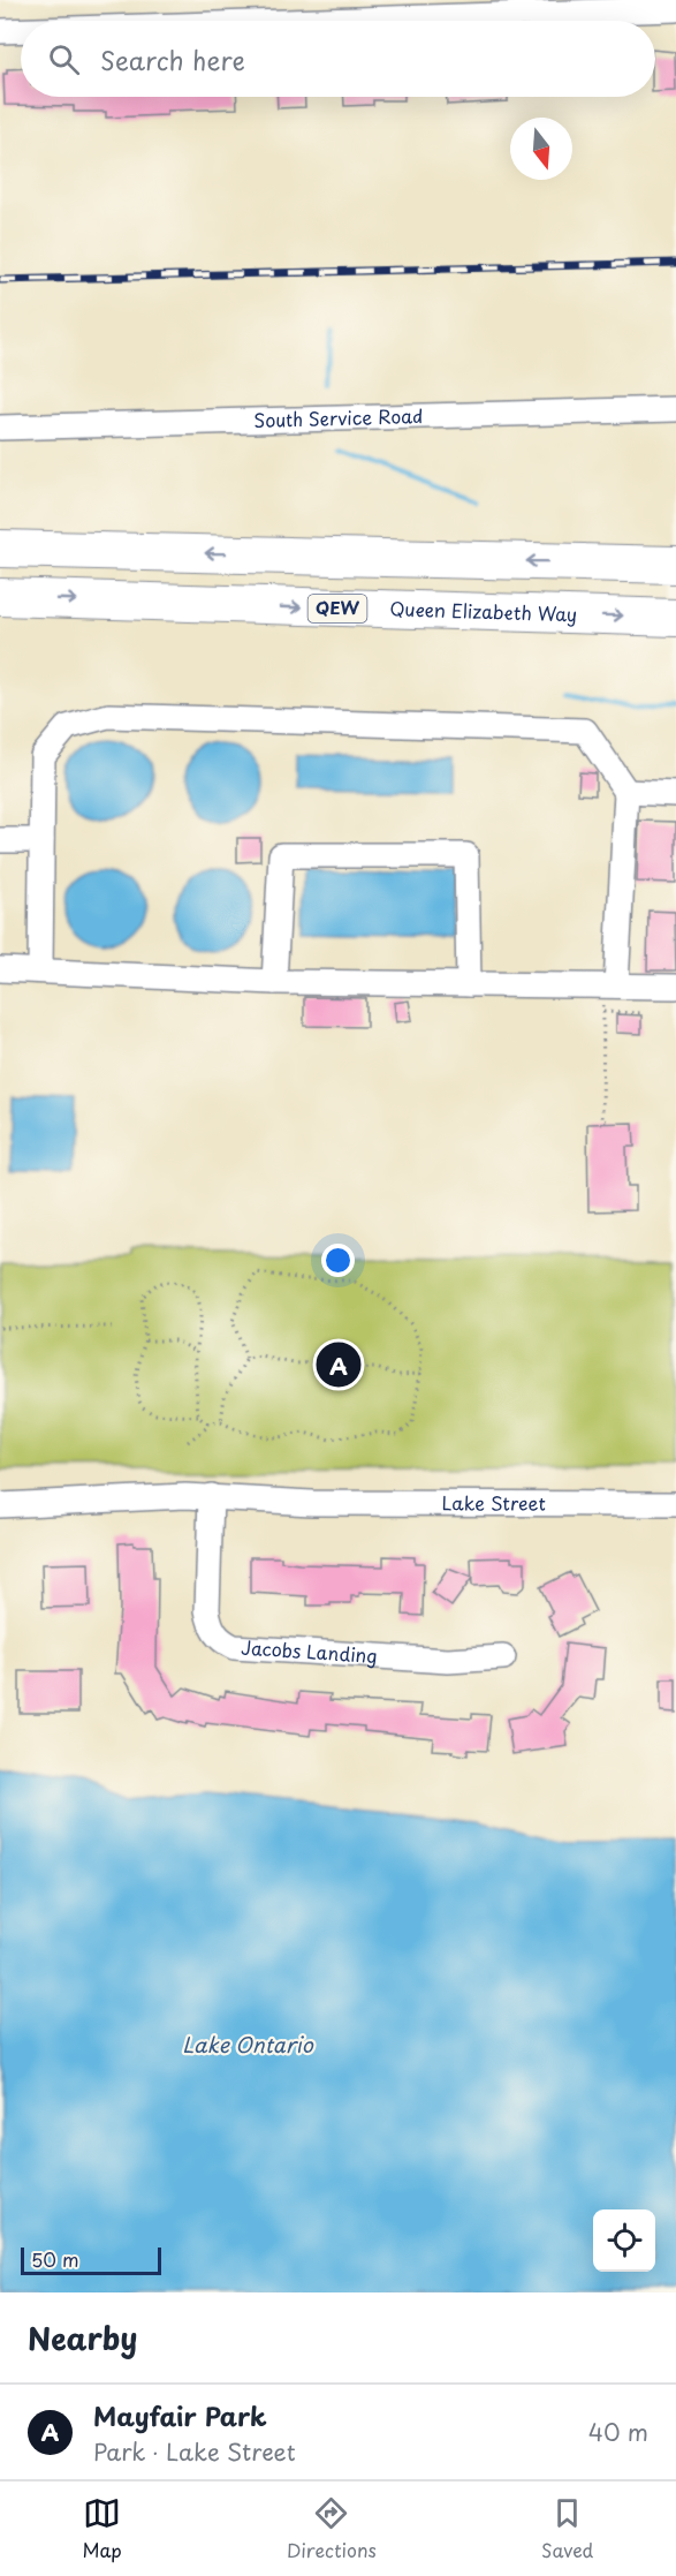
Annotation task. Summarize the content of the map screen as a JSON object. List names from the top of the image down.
{
  "streets": {
    "highway": ["QEW", "Queen Elizabeth Way"],
    "street": ["South Service Road", "Lake Street", "Jacobs Landing"]
  },
  "crossings": [
    ["Lake Street", "Jacobs Landing"]
  ],
  "water": ["Lake Ontario"],
  "scale_bar": "50 m",
  "north": "bottom",
  "page": {
    "search": "Search here",
    "pins": "A",
    "scale": "50 m",
    "heading": "Nearby",
    "list": [
      {
        "mark": "A",
        "name": "Mayfair Park",
        "note": "Park · Lake Street",
        "value": "40 m"
      }
    ],
    "nav": ["Map", "Directions", "Saved"]
  }
}
